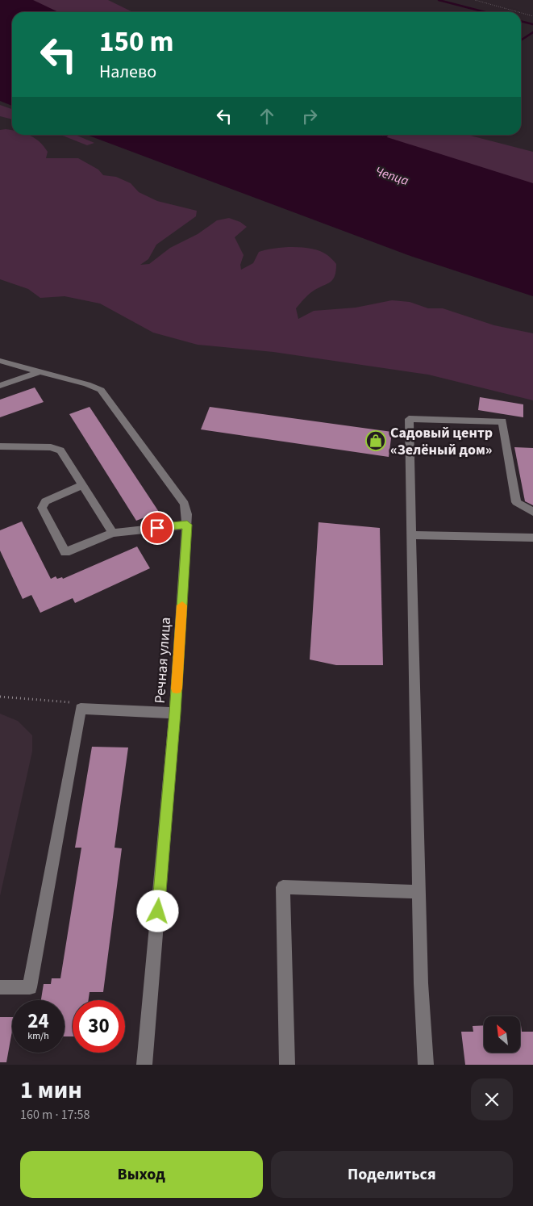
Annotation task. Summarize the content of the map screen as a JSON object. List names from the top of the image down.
{
  "streets": {
    "street": ["Речная улица"]
  },
  "water": ["Чепца"],
  "places": {
    "shop": ["Садовый центр «Зелёный дом»"]
  },
  "north": "top left",
  "page": {
    "turn": ["150 m", "Налево"],
    "speed": "24 km/h",
    "limit": "30",
    "heading": ["1 мин", "160 m · 17:58"],
    "buttons": ["Выход", "Поделиться"]
  }
}
